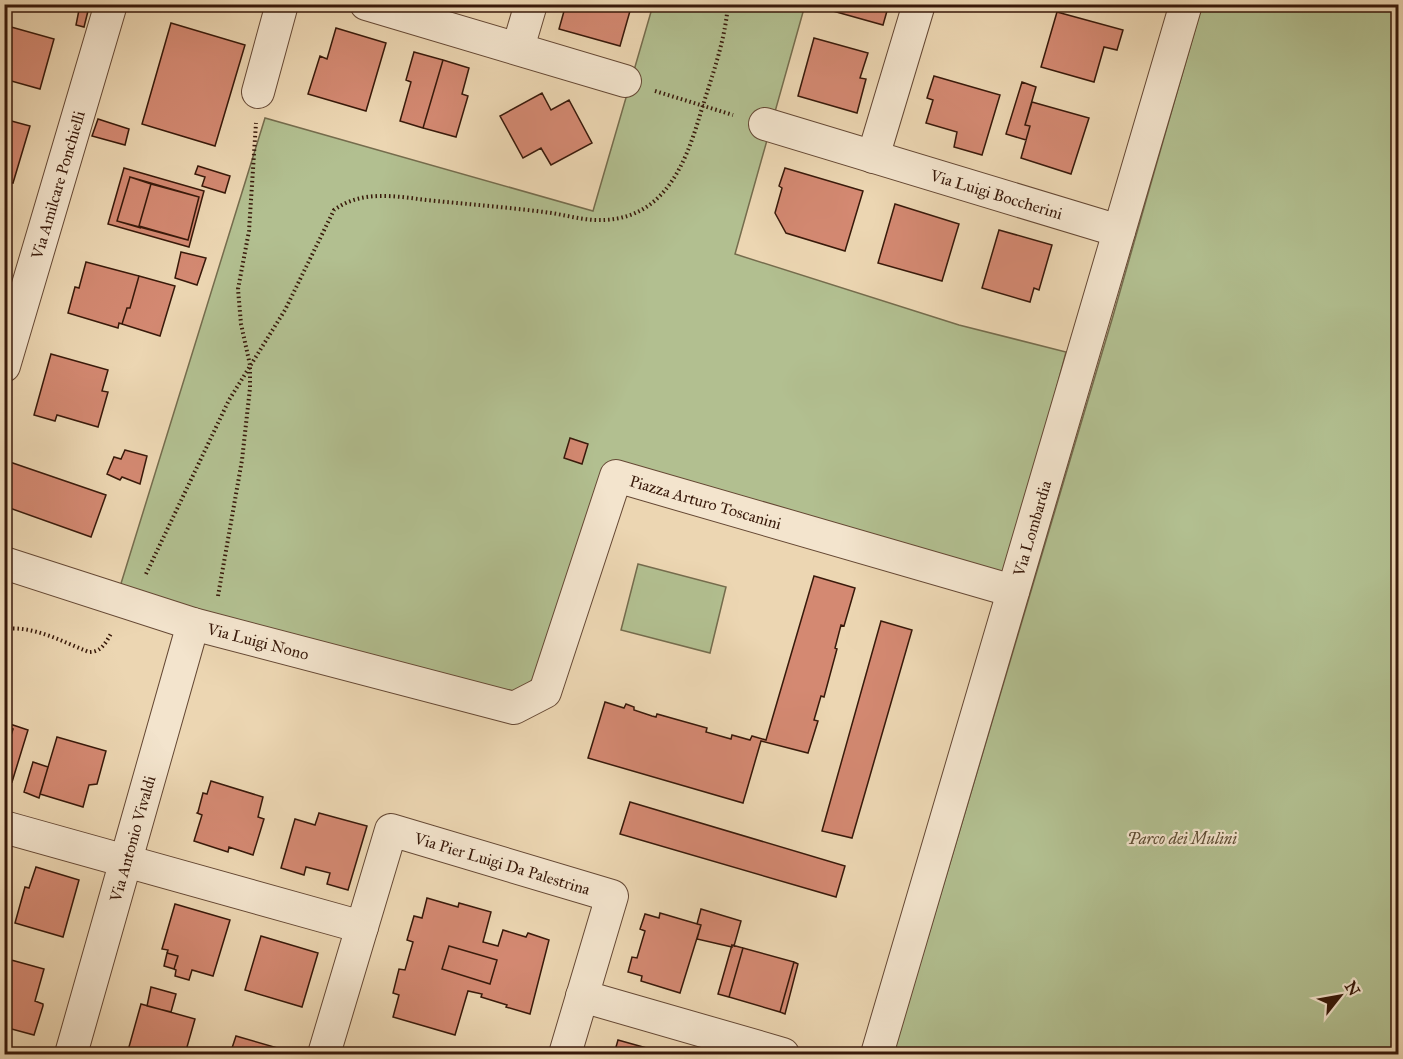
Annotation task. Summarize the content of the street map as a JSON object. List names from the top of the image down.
{
  "streets": {
    "street": [
      "Via Amilcare Ponchielli",
      "Via Luigi Boccherini",
      "Piazza Arturo Toscanini",
      "Via Lombardia",
      "Via Luigi Nono",
      "Via Antonio Vivaldi",
      "Via Pier Luigi Da Palestrina"
    ]
  },
  "crossings": [
    ["Via Luigi Boccherini", "Via Lombardia"],
    ["Piazza Arturo Toscanini", "Via Lombardia"],
    ["Piazza Arturo Toscanini", "Via Luigi Nono"],
    ["Via Luigi Nono", "Via Antonio Vivaldi"]
  ],
  "parks": ["Parco dei Mulini"],
  "north": "top right"
}
